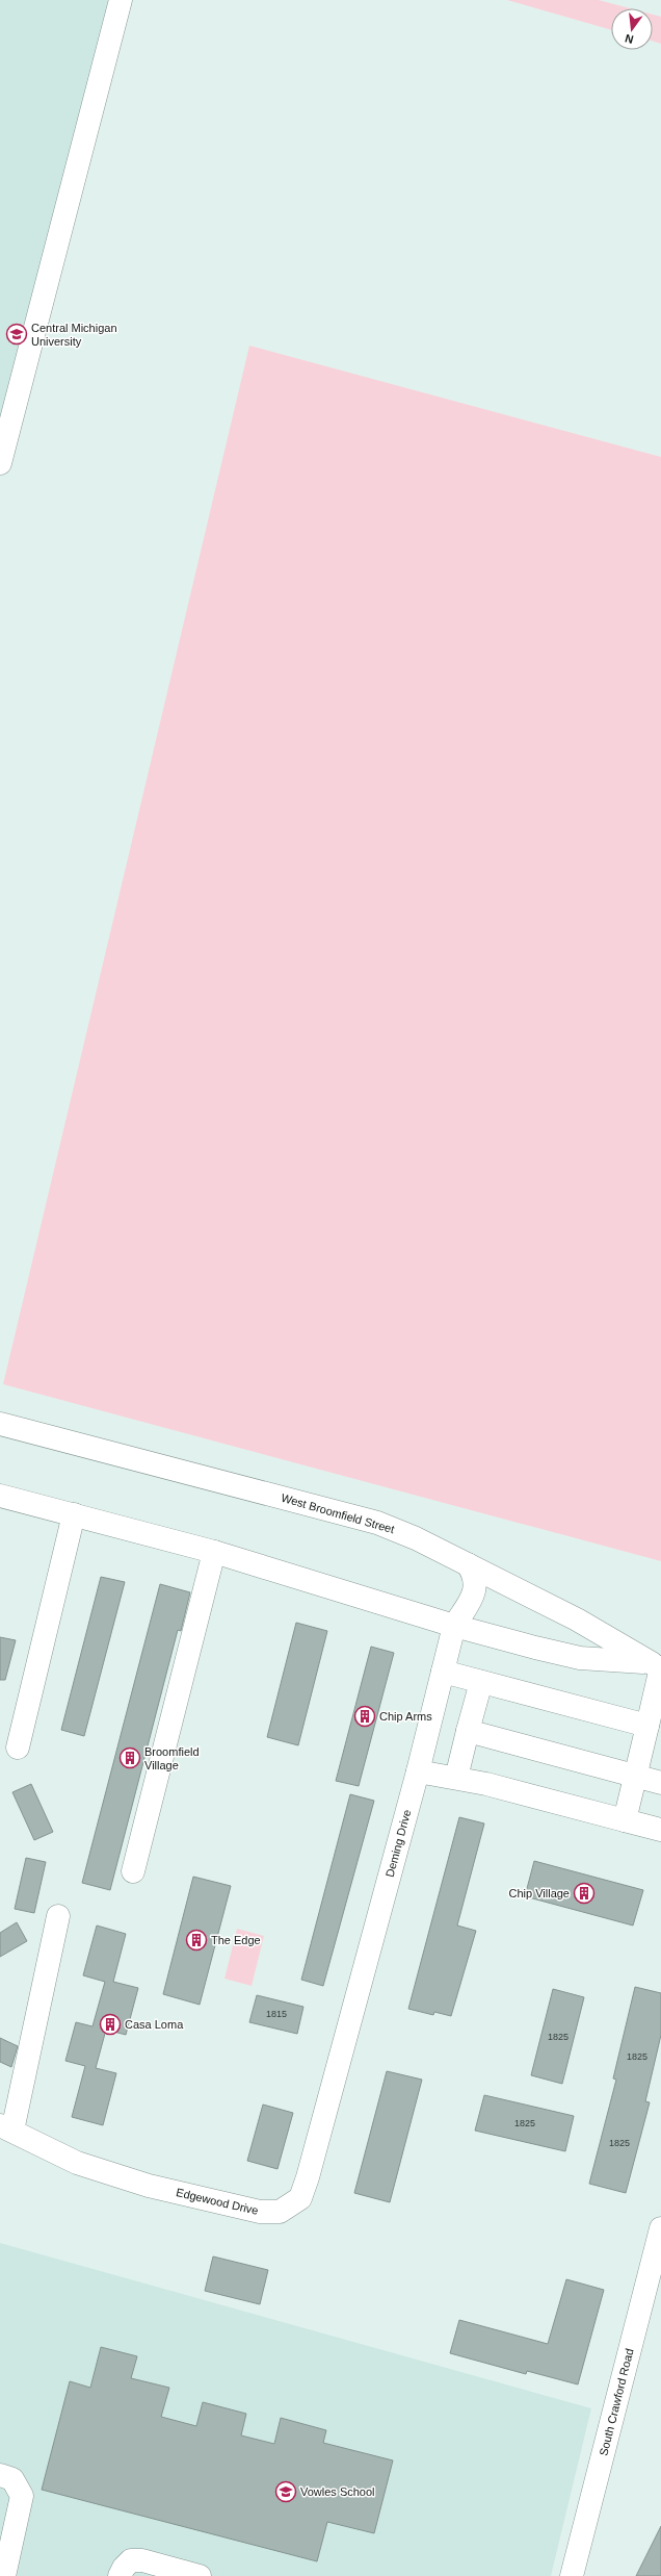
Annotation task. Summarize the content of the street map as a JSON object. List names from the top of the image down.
{
  "streets": {
    "street": [
      "West Broomfield Street",
      "Deming Drive",
      "Edgewood Drive",
      "South Crawford Road"
    ]
  },
  "crossings": [
    ["West Broomfield Street", "Deming Drive"],
    ["Deming Drive", "Edgewood Drive"]
  ],
  "places": {
    "school or university": ["Central Michigan University", "Vowles School"],
    "building": [
      "Chip Arms",
      "Broomfield Village",
      "Chip Village",
      "The Edge",
      "Casa Loma"
    ]
  },
  "house_numbers": [
    "1815",
    "1825",
    "1825",
    "1825",
    "1825"
  ],
  "north": "bottom"
}
